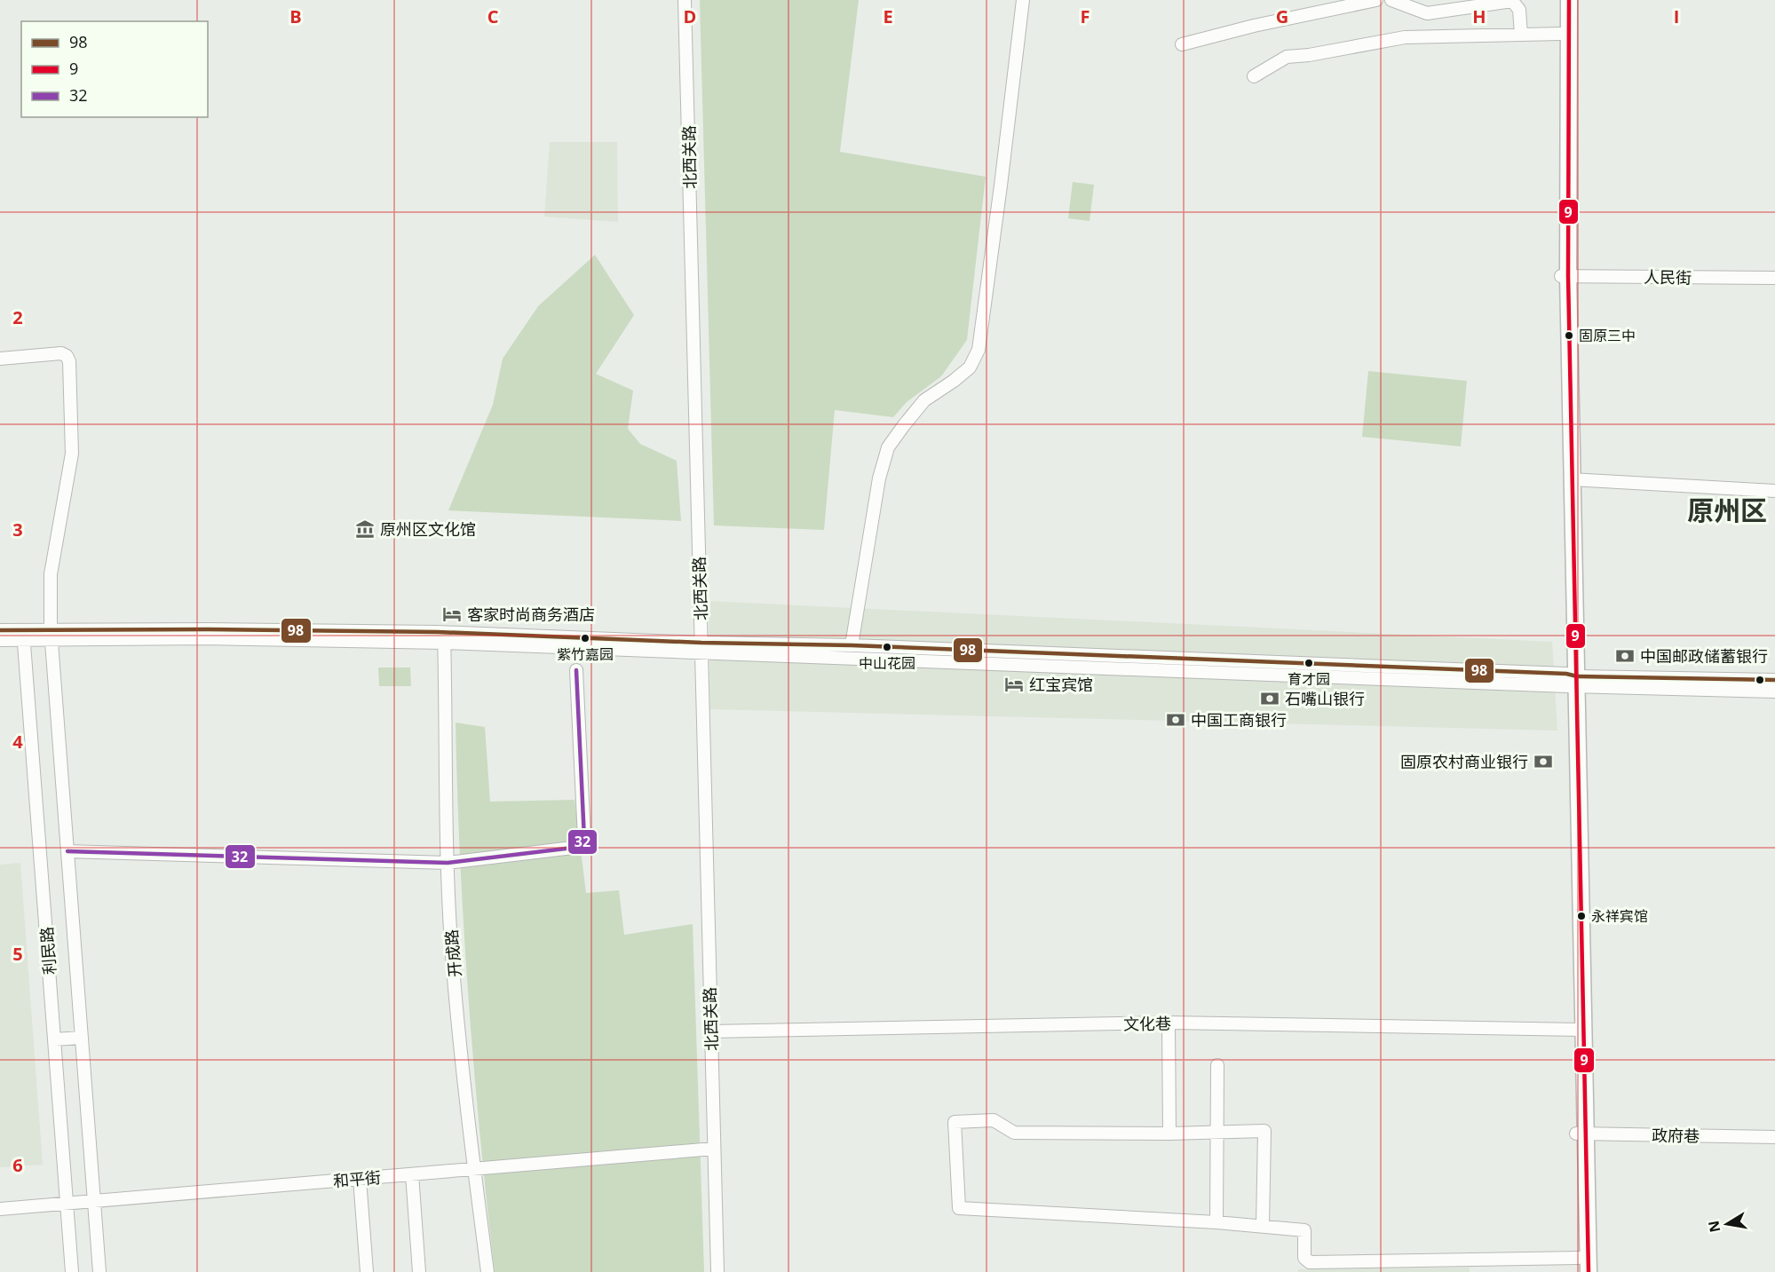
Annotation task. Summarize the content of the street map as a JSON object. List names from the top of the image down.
{
  "streets": {
    "street": [
      "北西关路",
      "人民街",
      "利民路",
      "开成路",
      "文化巷",
      "政府巷",
      "和平街"
    ]
  },
  "crossings": [
    ["北西关路", "文化巷"],
    ["北西关路", "和平街"],
    ["利民路", "和平街"],
    ["开成路", "和平街"]
  ],
  "districts": ["原州区"],
  "places": {
    "other": [
      "固原三中",
      "紫竹嘉园",
      "中山花园",
      "育才园",
      "永祥宾馆"
    ],
    "museum": ["原州区文化馆"],
    "hotel": ["客家时尚商务酒店", "红宝宾馆"],
    "bank": [
      "中国邮政储蓄银行",
      "石嘴山银行",
      "中国工商银行",
      "固原农村商业银行"
    ]
  },
  "lines": ["transit line 9", "transit line 98", "transit line 32"],
  "legend": ["98", "9", "32"],
  "north": "left",
  "grid": {
    "columns": [
      "B",
      "C",
      "D",
      "E",
      "F",
      "G",
      "H",
      "I"
    ],
    "rows": [
      "2",
      "3",
      "4",
      "5",
      "6"
    ]
  }
}
